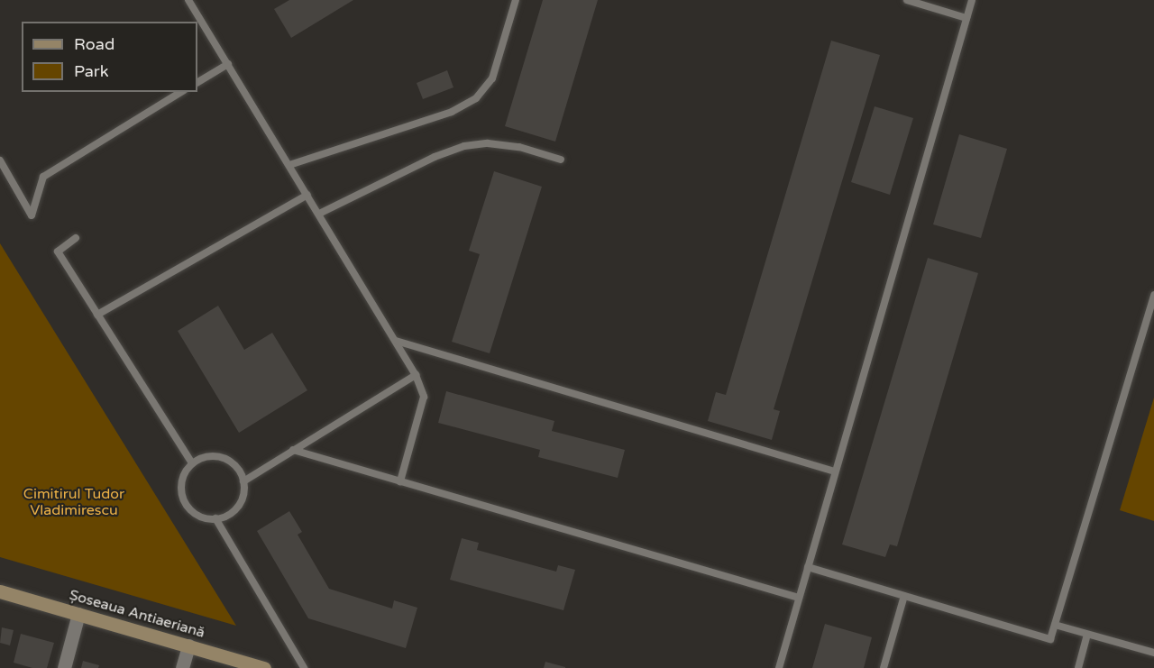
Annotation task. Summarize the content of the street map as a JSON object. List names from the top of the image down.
{
  "streets": {
    "main road": ["Șoseaua Antiaeriană"]
  },
  "parks": ["Cimitirul Tudor Vladimirescu"],
  "legend": ["Road", "Park"]
}
